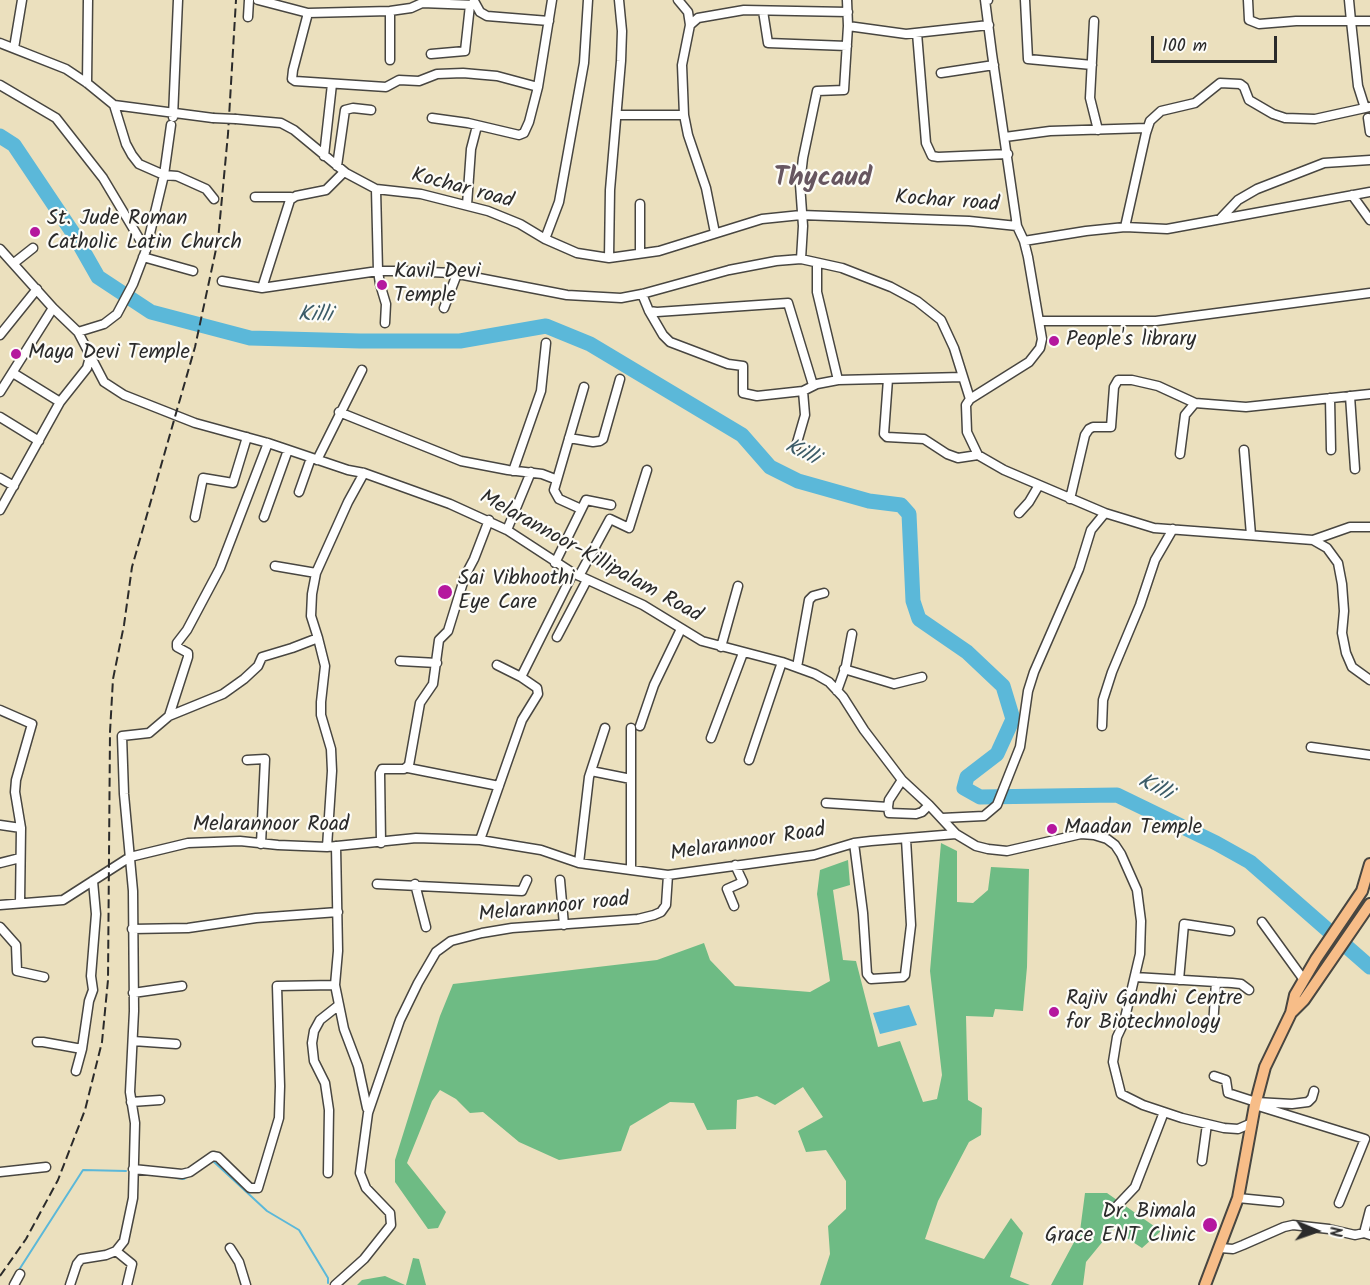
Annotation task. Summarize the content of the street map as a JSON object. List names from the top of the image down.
{
  "streets": {
    "street": [
      "Kochar road",
      "Melarannoor-Killipalam Road",
      "Melarannoor Road",
      "Melarannoor road"
    ]
  },
  "crossings": [
    ["Melarannoor-Killipalam Road", "Melarannoor Road"],
    ["Melarannoor Road", "Melarannoor road"]
  ],
  "districts": ["Thycaud"],
  "water": ["Killi"],
  "places": [
    "St. Jude Roman Catholic Latin Church",
    "Kavil Devi Temple",
    "People's library",
    "Maya Devi Temple",
    "Sai Vibhoothi Eye Care",
    "Maadan Temple",
    "Rajiv Gandhi Centre for Biotechnology",
    "Dr. Bimala Grace ENT Clinic"
  ],
  "scale_bar": "100 m",
  "north": "right"
}
